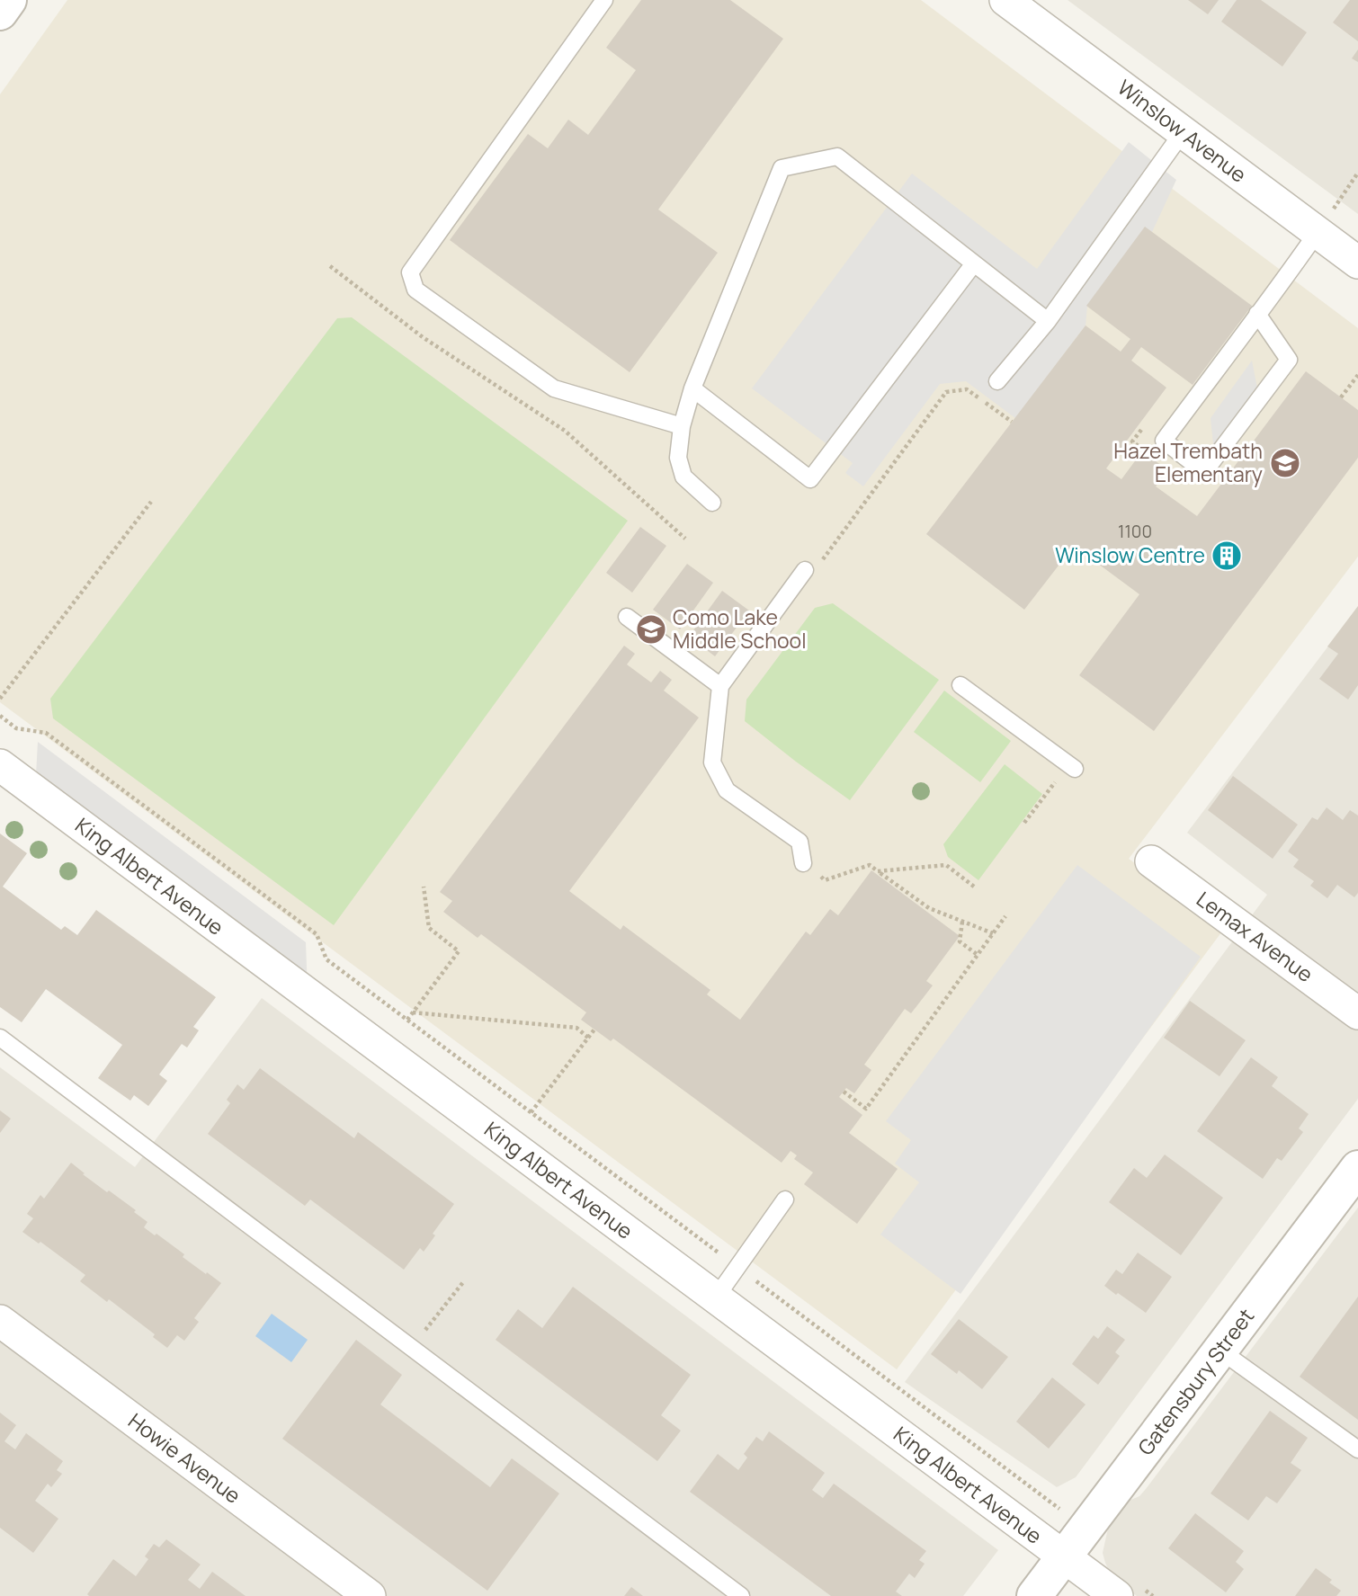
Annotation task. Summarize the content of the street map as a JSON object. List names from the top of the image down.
{
  "streets": {
    "street": [
      "Winslow Avenue",
      "King Albert Avenue",
      "Lemax Avenue",
      "Gatensbury Street",
      "Howie Avenue"
    ]
  },
  "crossings": [
    ["King Albert Avenue", "Gatensbury Street"]
  ],
  "places": {
    "school or university": ["Hazel Trembath Elementary", "Como Lake Middle School"],
    "building": ["Winslow Centre"]
  },
  "house_numbers": ["1100"]
}
